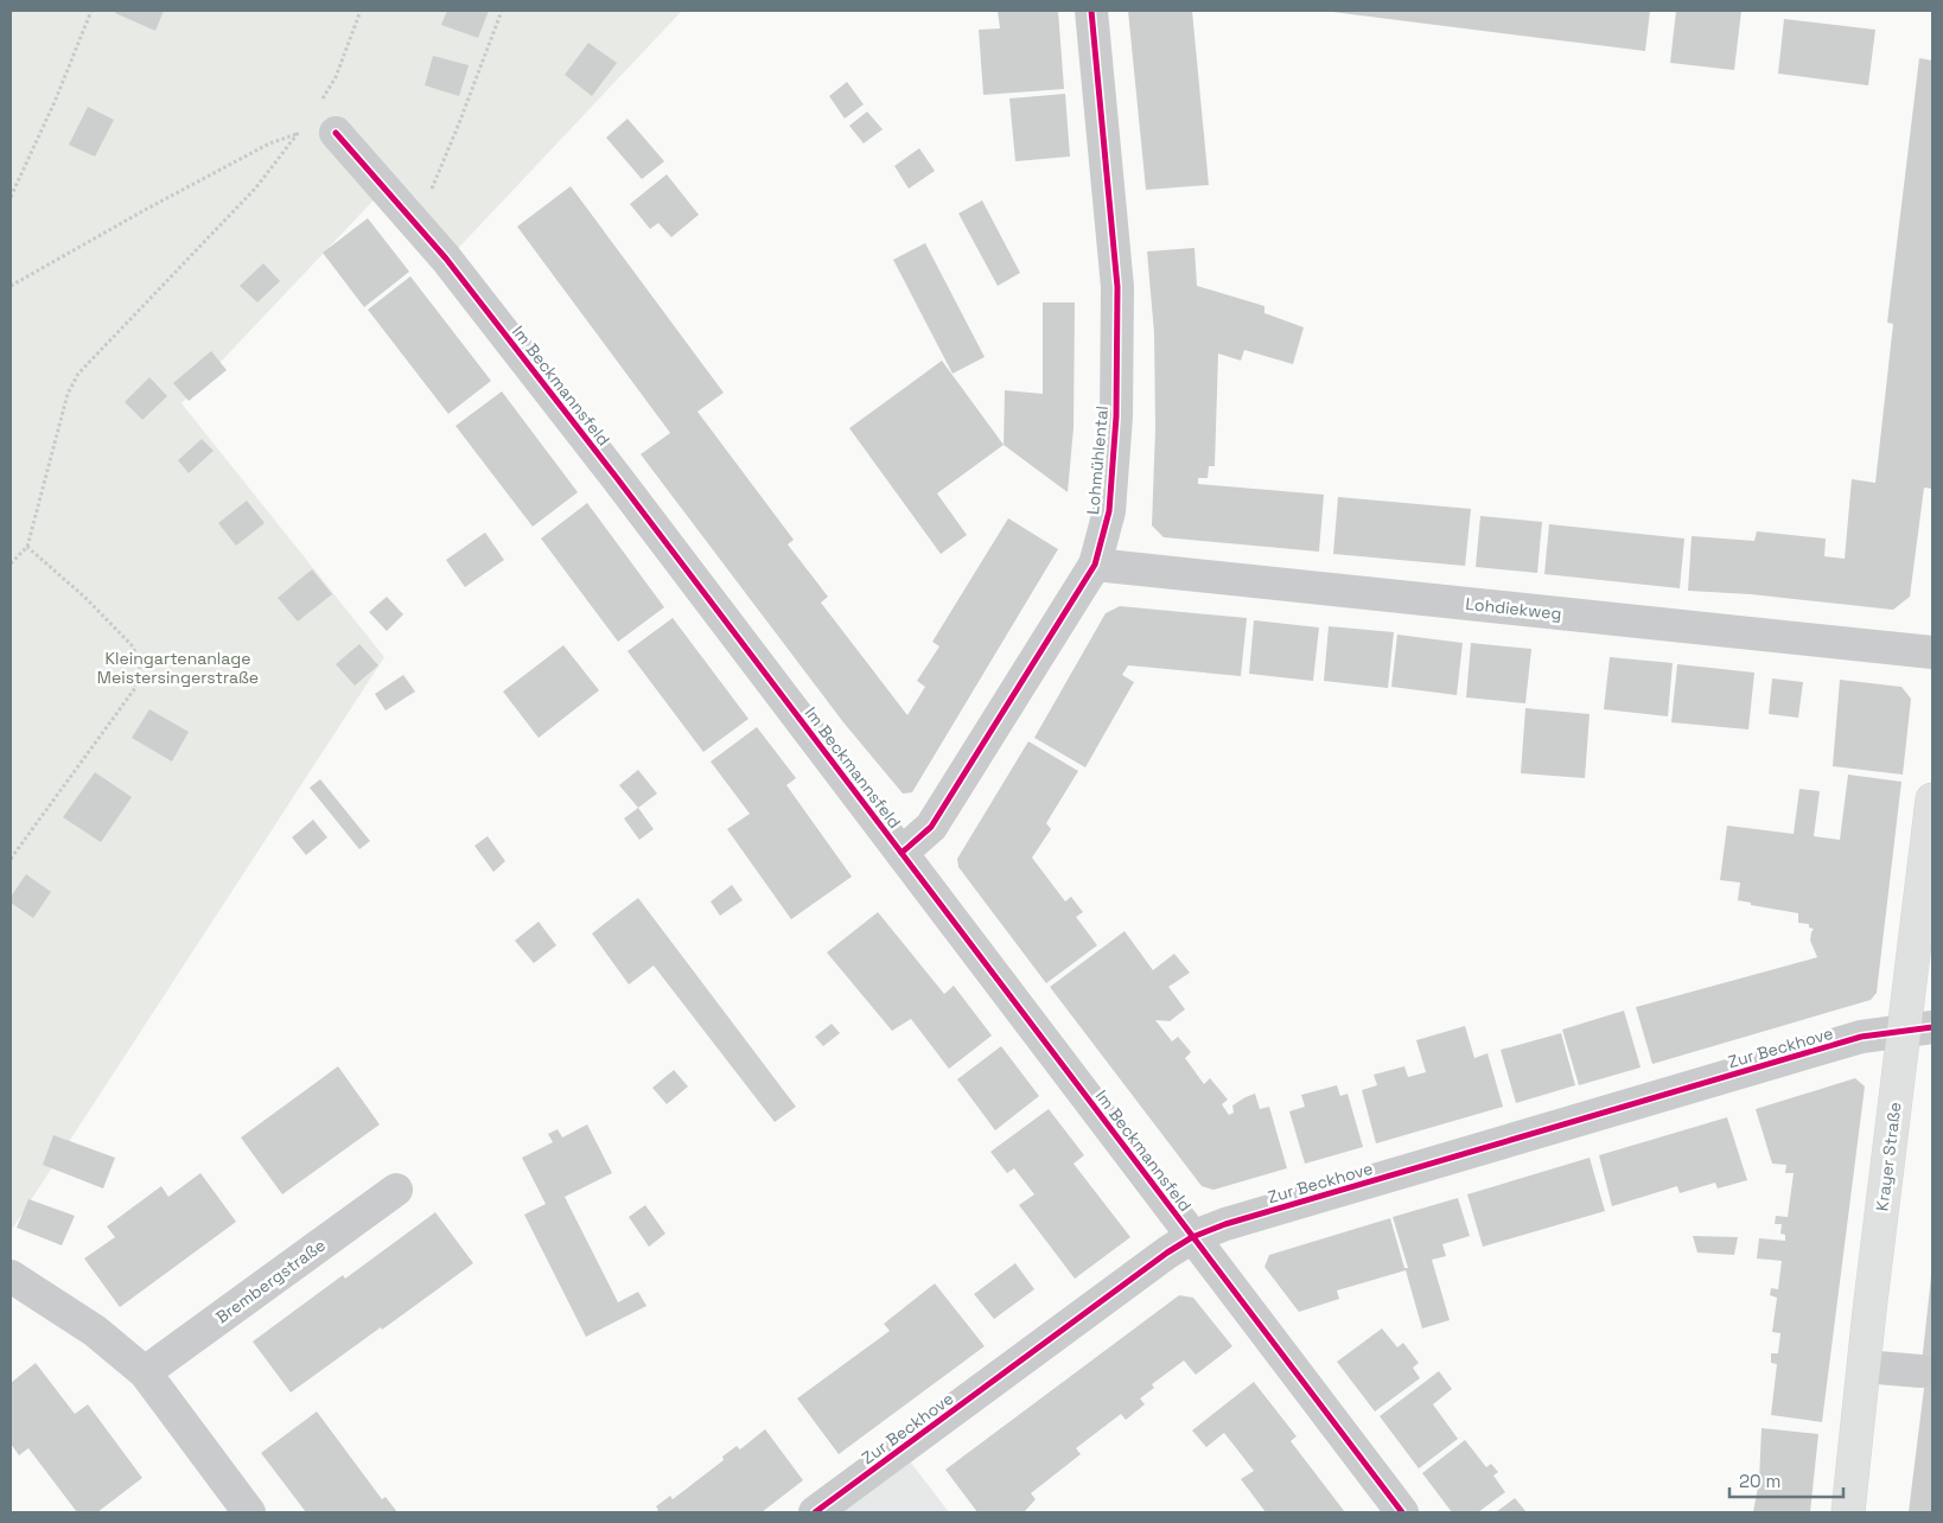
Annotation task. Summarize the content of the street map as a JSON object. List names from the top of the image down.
{
  "streets": {
    "main road": ["Krayer Straße"],
    "street": [
      "Im Beckmannsfeld",
      "Lohmühlental",
      "Lohdiekweg",
      "Zur Beckhove",
      "Brembergstraße"
    ]
  },
  "crossings": [
    ["Im Beckmannsfeld", "Lohmühlental"],
    ["Im Beckmannsfeld", "Zur Beckhove"],
    ["Lohmühlental", "Lohdiekweg"],
    ["Zur Beckhove", "Krayer Straße"]
  ],
  "parks": ["Kleingartenanlage Meistersingerstraße"],
  "scale_bar": "20 m"
}
